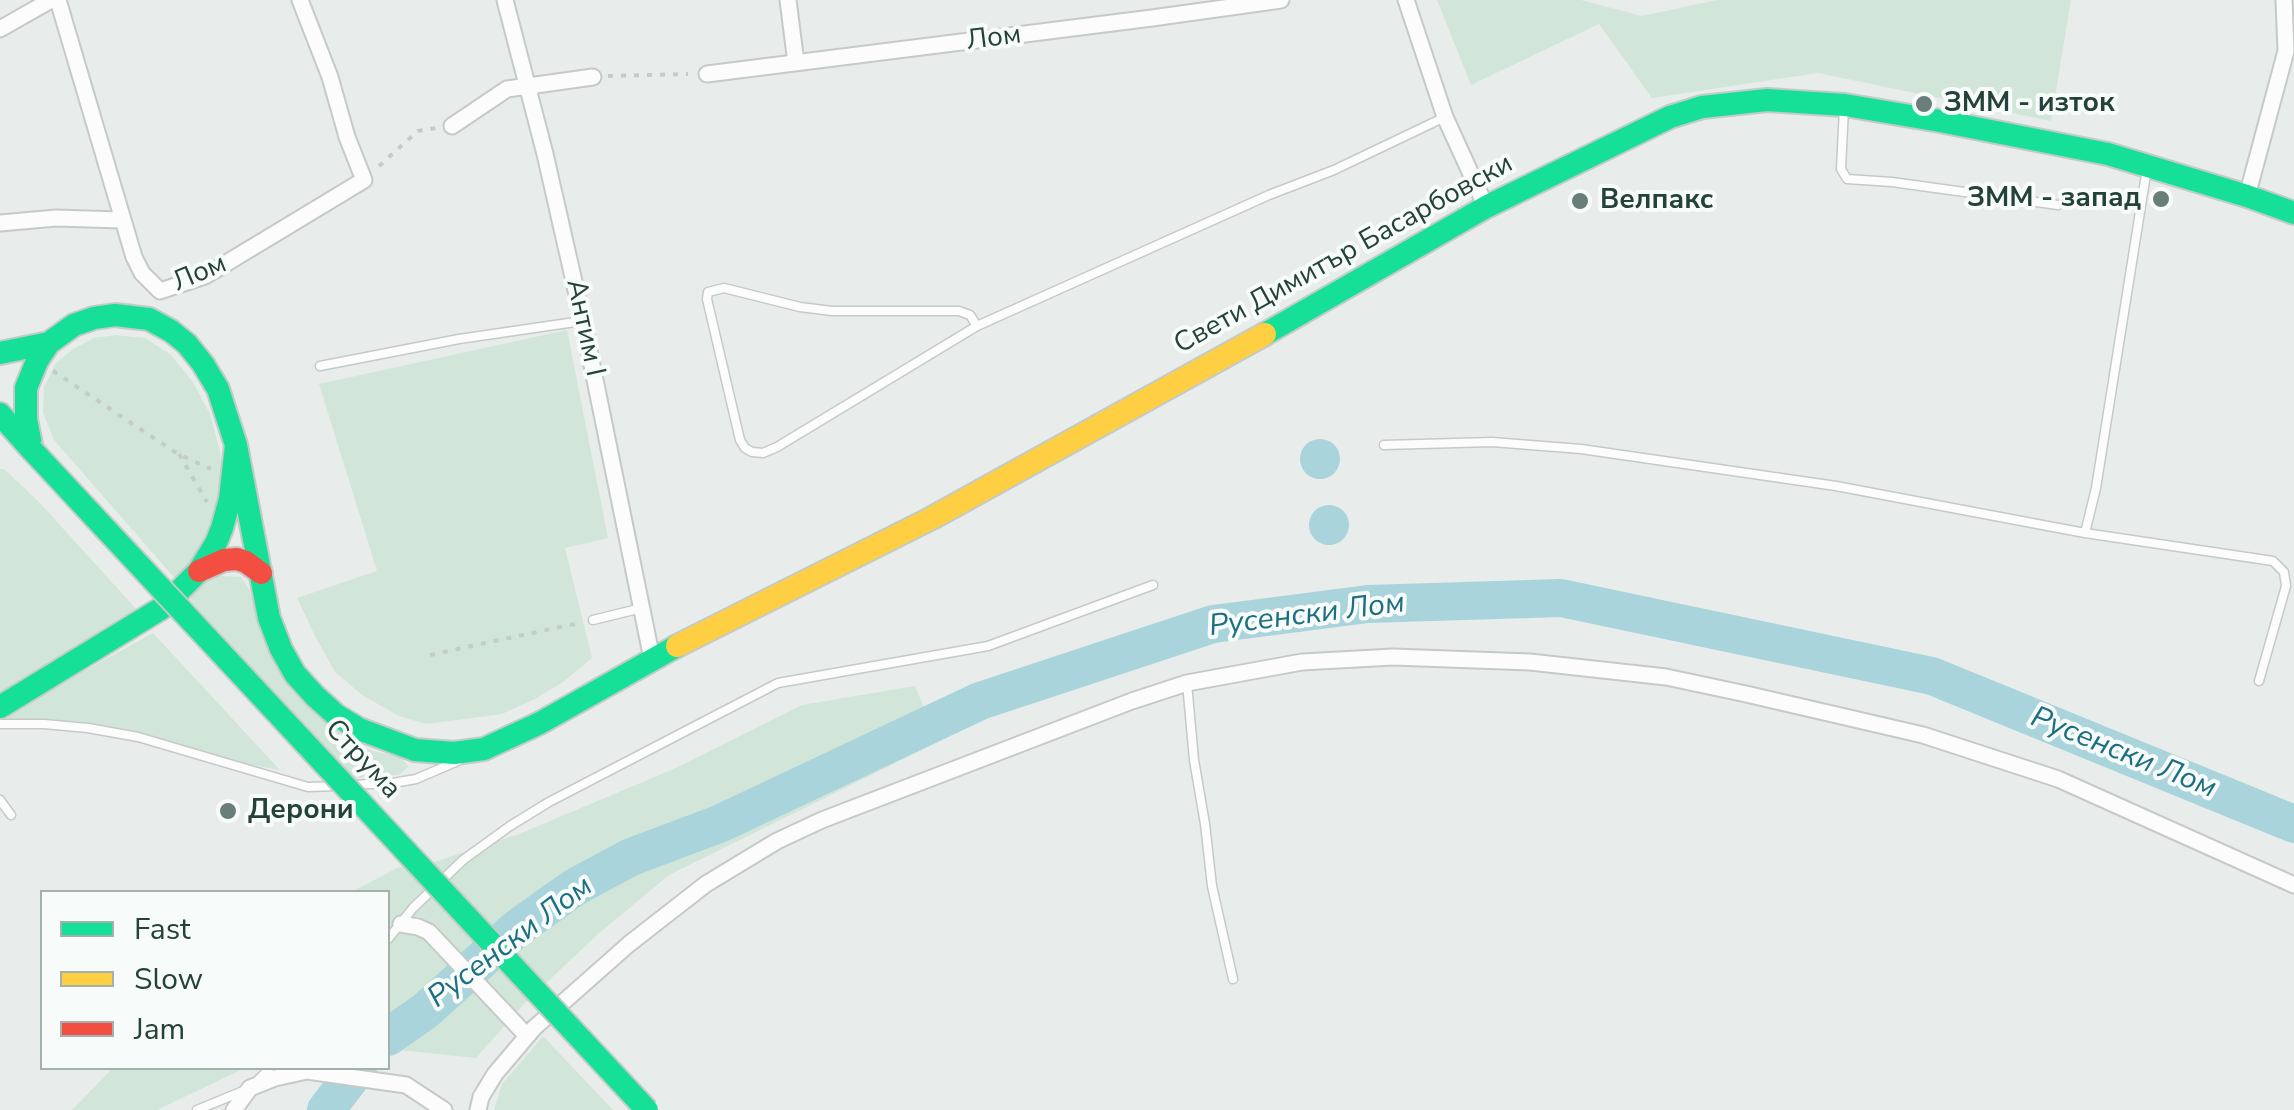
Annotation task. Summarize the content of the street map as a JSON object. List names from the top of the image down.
{
  "streets": {
    "street": [
      "Лом",
      "Свети Димитър Басарбовски",
      "Антим I",
      "Струма"
    ]
  },
  "crossings": [
    ["Свети Димитър Басарбовски", "Антим I"]
  ],
  "water": ["Русенски Лом"],
  "places": [
    "ЗММ - изток",
    "ЗММ - запад",
    "Велпакс",
    "Дерони"
  ],
  "legend": ["Fast", "Slow", "Jam"]
}
